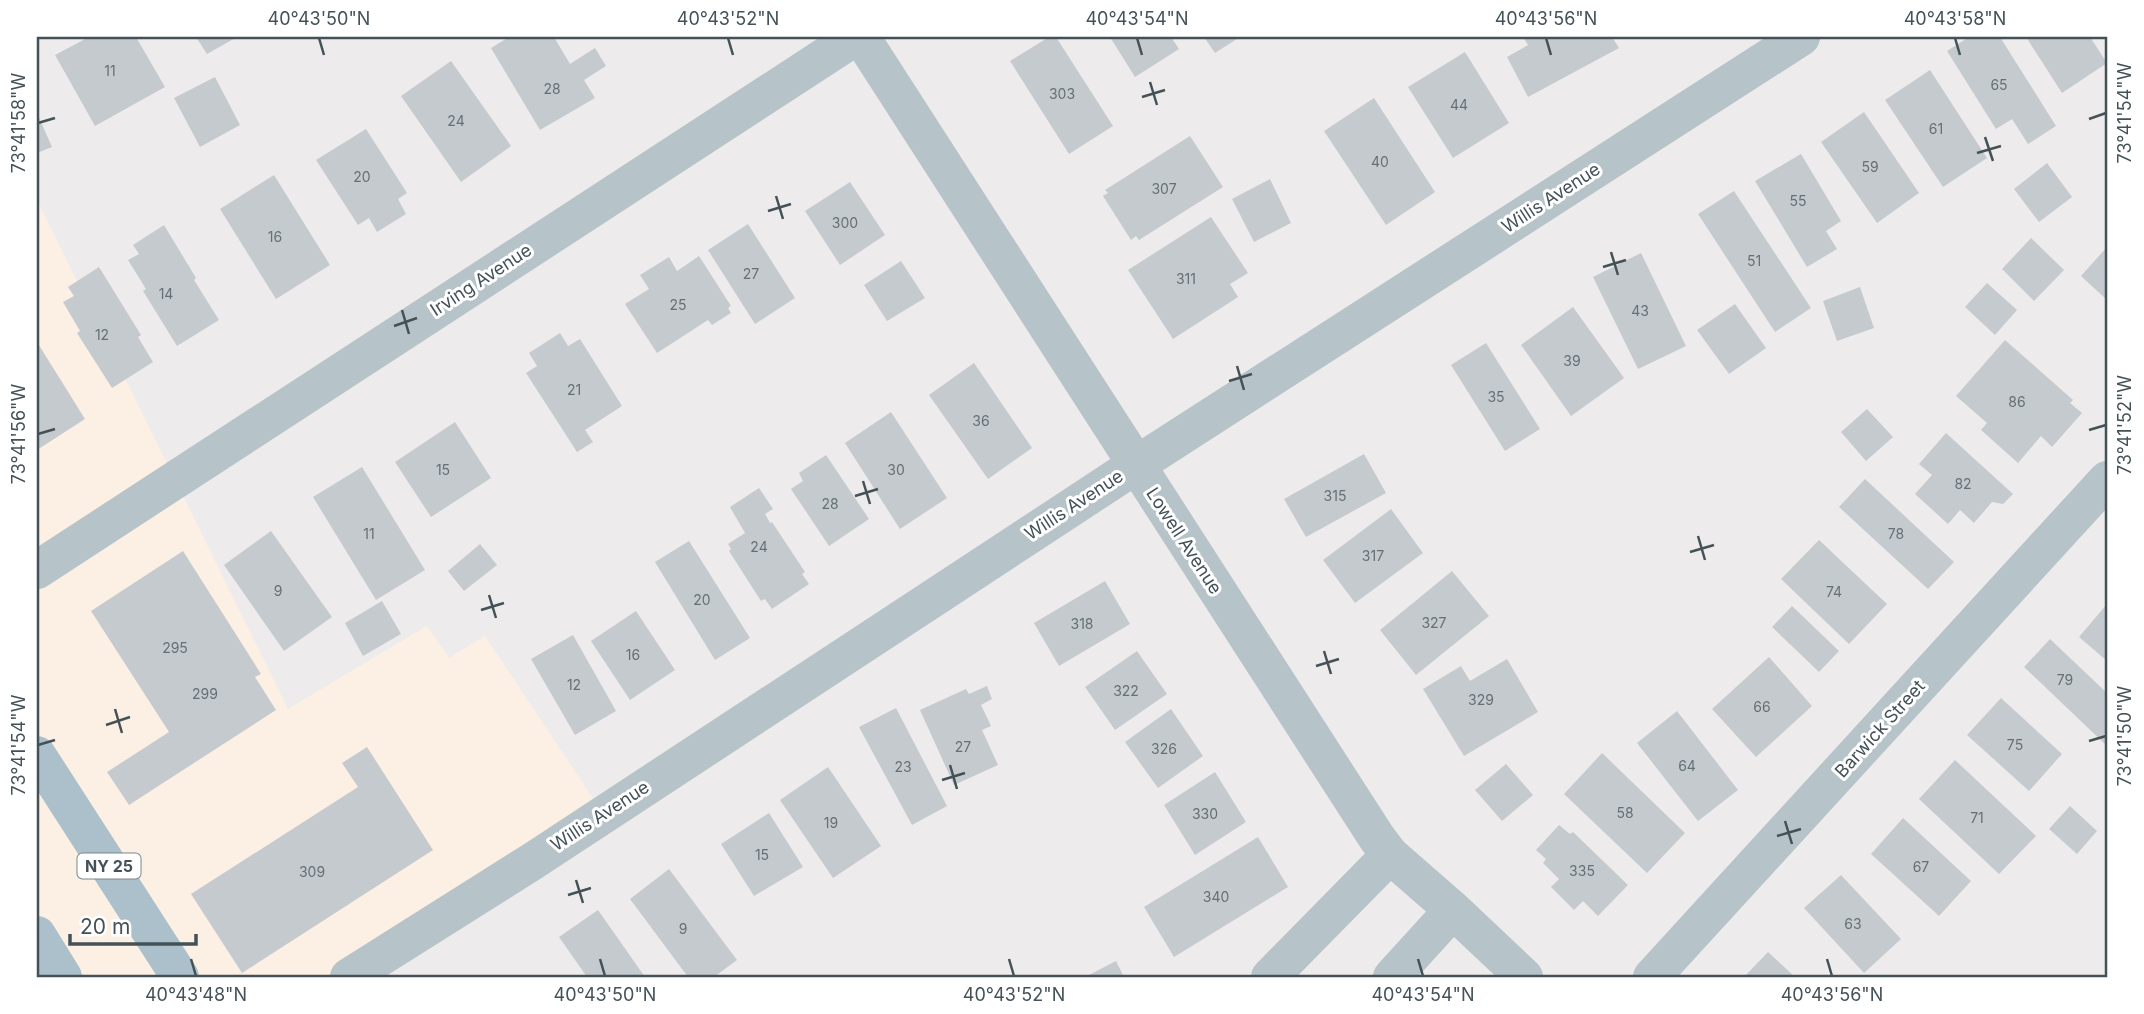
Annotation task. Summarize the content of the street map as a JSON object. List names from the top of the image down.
{
  "streets": {
    "main road": ["NY 25"],
    "street": [
      "Willis Avenue",
      "Irving Avenue",
      "Lowell Avenue",
      "Barwick Street"
    ]
  },
  "crossings": [
    ["Willis Avenue", "Lowell Avenue"]
  ],
  "house_numbers": [
    "11",
    "65",
    "28",
    "303",
    "44",
    "24",
    "61",
    "40",
    "59",
    "20",
    "307",
    "55",
    "300",
    "16",
    "51",
    "27",
    "311",
    "14",
    "25",
    "43",
    "12",
    "39",
    "21",
    "35",
    "86",
    "36",
    "15",
    "30",
    "82",
    "315",
    "28",
    "11",
    "78",
    "24",
    "317",
    "9",
    "74",
    "20",
    "327",
    "318",
    "295",
    "16",
    "79",
    "12",
    "322",
    "299",
    "329",
    "66",
    "75",
    "27",
    "326",
    "64",
    "23",
    "58",
    "330",
    "71",
    "19",
    "15",
    "67",
    "335",
    "309",
    "340",
    "63",
    "9"
  ],
  "scale_bar": "20 m",
  "coordinates": [
    "40°43'50\"N",
    "40°43'52\"N",
    "40°43'54\"N",
    "40°43'56\"N",
    "40°43'58\"N",
    "73°41'54\"W",
    "73°41'58\"W",
    "73°41'52\"W",
    "73°41'56\"W",
    "73°41'50\"W",
    "40°43'48\"N"
  ]
}
